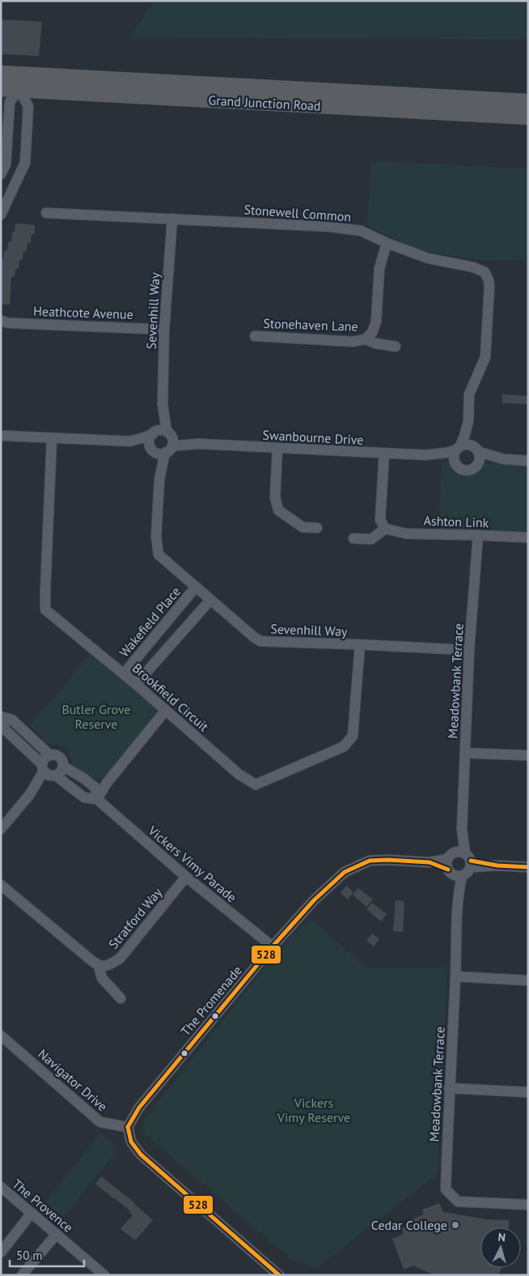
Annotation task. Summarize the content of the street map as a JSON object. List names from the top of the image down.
{
  "streets": {
    "highway": ["Grand Junction Road"],
    "street": [
      "Stonewell Common",
      "Sevenhill Way",
      "Heathcote Avenue",
      "Stonehaven Lane",
      "Swanbourne Drive",
      "Ashton Link",
      "Wakefield Place",
      "Meadowbank Terrace",
      "Brookfield Circuit",
      "Vickers Vimy Parade",
      "Stratford Way",
      "The Promenade",
      "Navigator Drive",
      "The Provence"
    ]
  },
  "crossings": [
    ["Stonewell Common", "Sevenhill Way"],
    ["Stonewell Common", "Stonehaven Lane"],
    ["Stonewell Common", "Swanbourne Drive"],
    ["Sevenhill Way", "Heathcote Avenue"],
    ["Sevenhill Way", "Swanbourne Drive"],
    ["Sevenhill Way", "Wakefield Place"],
    ["Sevenhill Way", "Meadowbank Terrace"],
    ["Sevenhill Way", "Brookfield Circuit"],
    ["Swanbourne Drive", "Brookfield Circuit"],
    ["Ashton Link", "Meadowbank Terrace"],
    ["Wakefield Place", "Brookfield Circuit"],
    ["Meadowbank Terrace", "The Promenade"],
    ["Vickers Vimy Parade", "Stratford Way"],
    ["Vickers Vimy Parade", "The Promenade"],
    ["The Promenade", "Navigator Drive"]
  ],
  "parks": ["Butler Grove Reserve", "Vickers Vimy Reserve"],
  "places": ["Cedar College"],
  "lines": ["transit line 528"],
  "scale_bar": "50 m",
  "north": "top"
}
